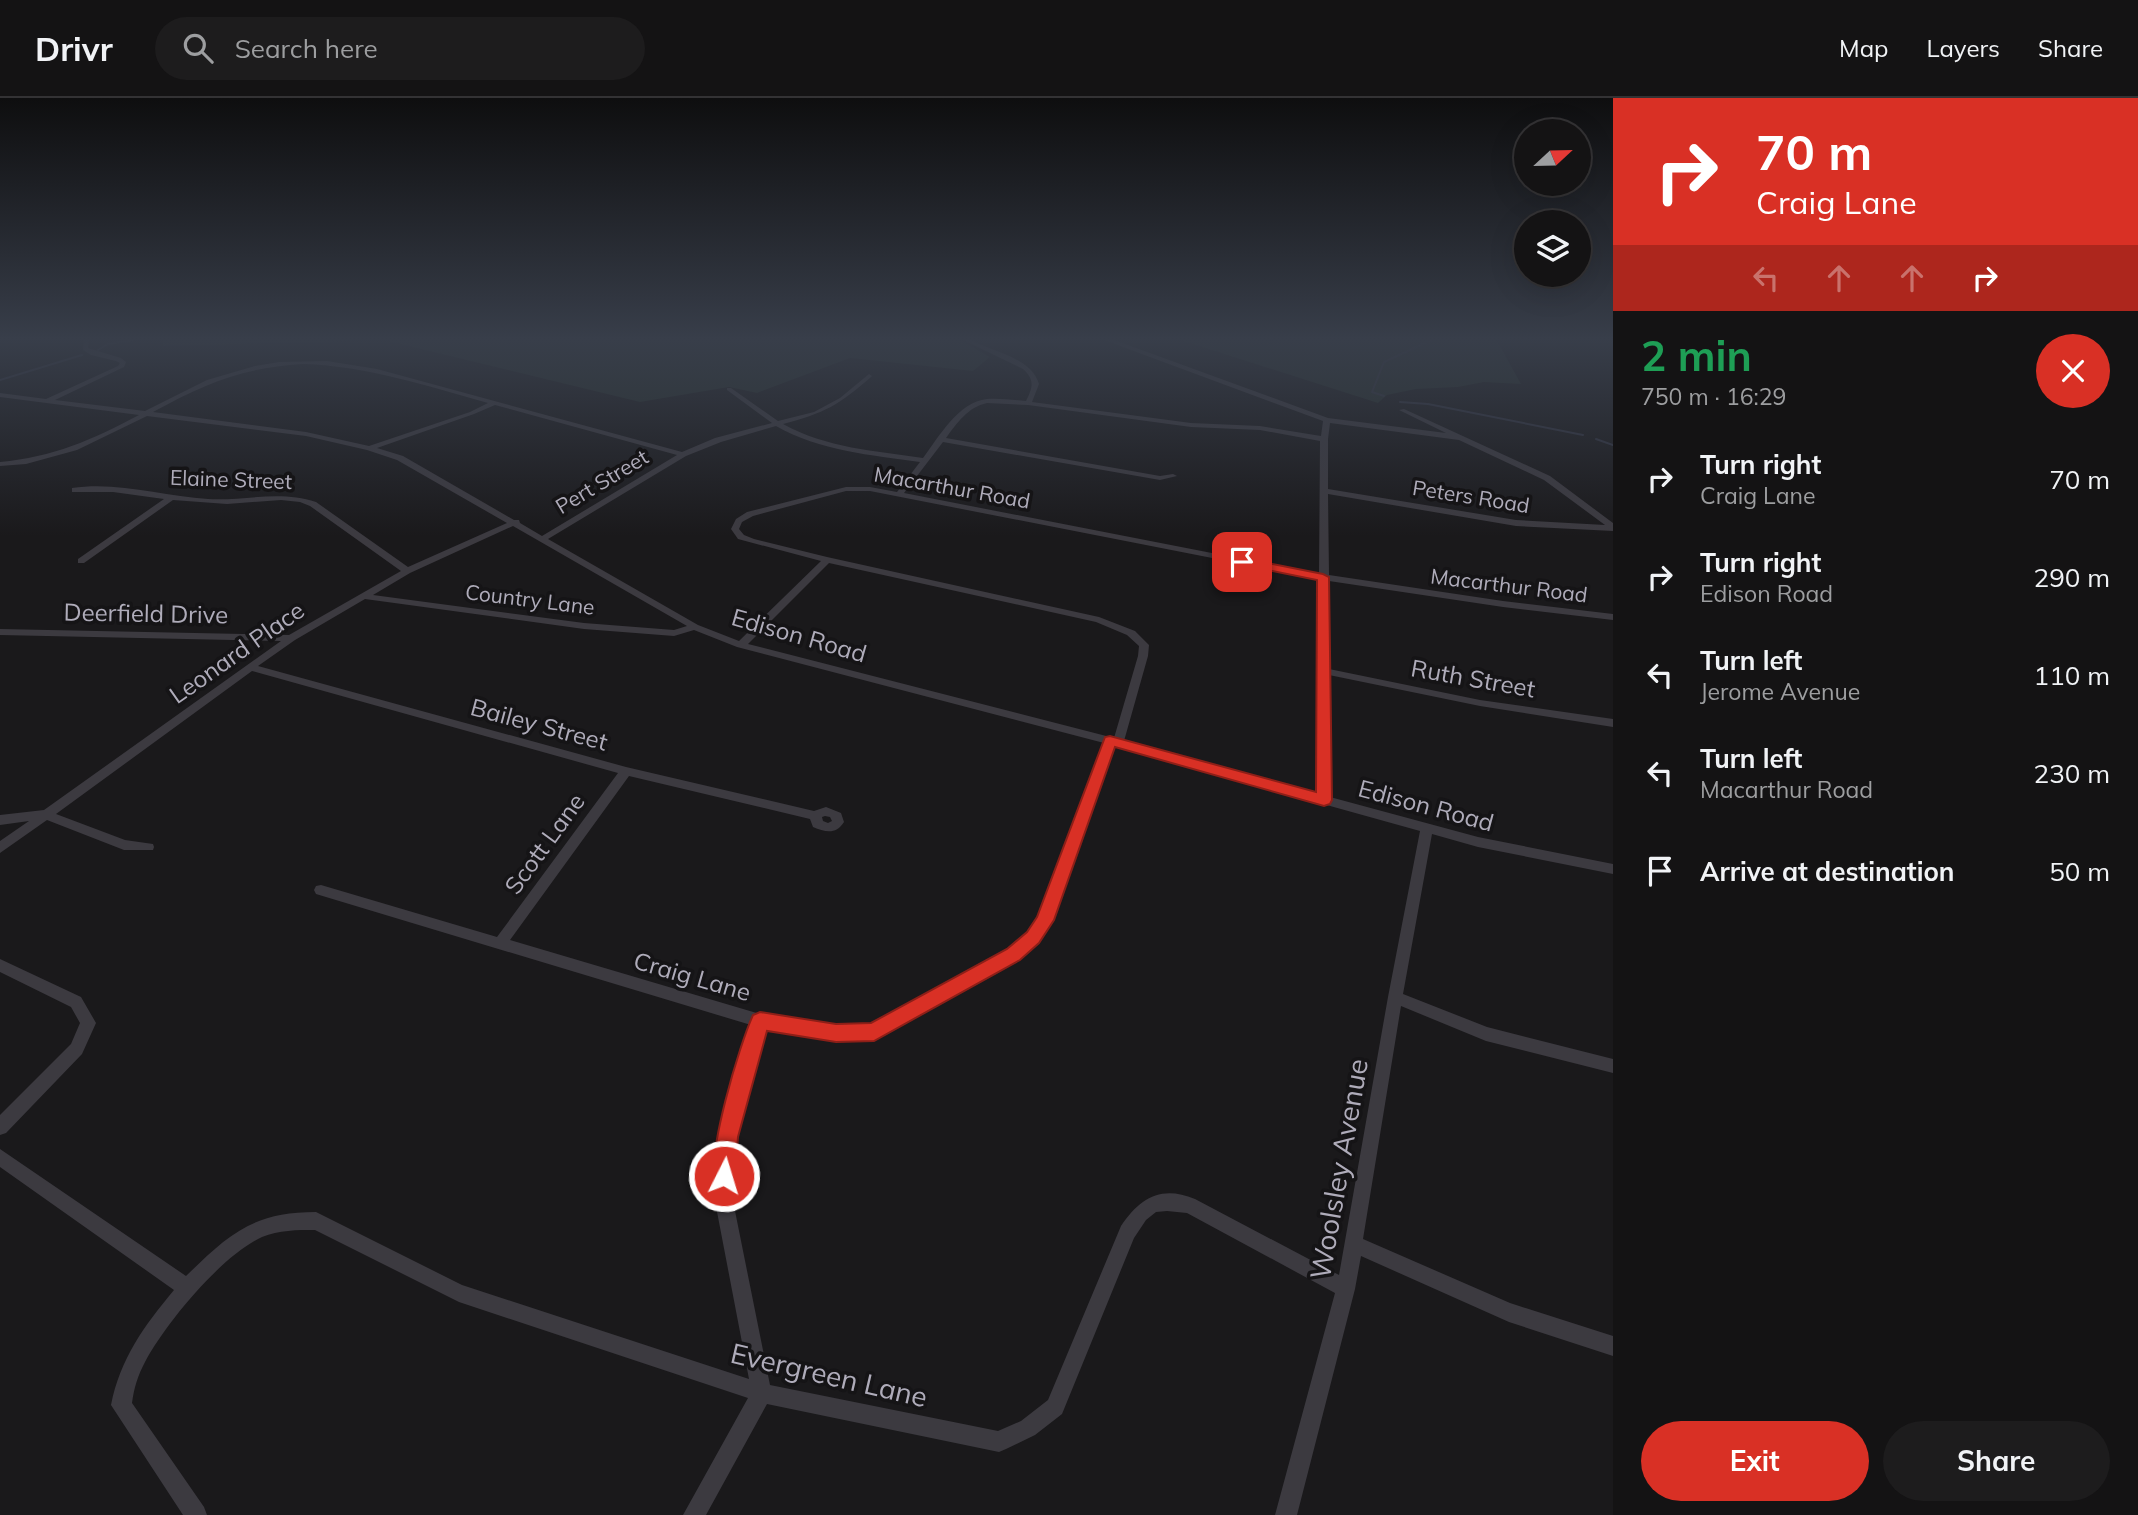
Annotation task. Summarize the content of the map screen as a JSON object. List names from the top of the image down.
{
  "streets": {
    "street": [
      "Elaine Street",
      "Pert Street",
      "Macarthur Road",
      "Peters Road",
      "Country Lane",
      "Deerfield Drive",
      "Edison Road",
      "Leonard Place",
      "Ruth Street",
      "Bailey Street",
      "Scott Lane",
      "Craig Lane",
      "Woolsley Avenue",
      "Evergreen Lane"
    ]
  },
  "crossings": [
    ["Elaine Street", "Leonard Place"],
    ["Pert Street", "Edison Road"],
    ["Macarthur Road", "Edison Road"],
    ["Macarthur Road", "Craig Lane"],
    ["Country Lane", "Edison Road"],
    ["Country Lane", "Leonard Place"],
    ["Deerfield Drive", "Leonard Place"],
    ["Edison Road", "Leonard Place"],
    ["Edison Road", "Craig Lane"],
    ["Edison Road", "Woolsley Avenue"],
    ["Leonard Place", "Bailey Street"],
    ["Bailey Street", "Scott Lane"],
    ["Scott Lane", "Craig Lane"],
    ["Woolsley Avenue", "Evergreen Lane"]
  ],
  "north": "right",
  "page": {
    "header": "Drivr",
    "search": "Search here",
    "nav": ["Map", "Layers", "Share"],
    "turn": ["70 m", "Craig Lane"],
    "heading": ["2 min", "750 m · 16:29"],
    "list": [
      {
        "name": "Turn right",
        "note": "Craig Lane",
        "value": "70 m"
      },
      {
        "name": "Turn right",
        "note": "Edison Road",
        "value": "290 m"
      },
      {
        "name": "Turn left",
        "note": "Jerome Avenue",
        "value": "110 m"
      },
      {
        "name": "Turn left",
        "note": "Macarthur Road",
        "value": "230 m"
      },
      {
        "name": "Arrive at destination",
        "value": "50 m"
      }
    ],
    "buttons": ["Exit", "Share"]
  }
}
